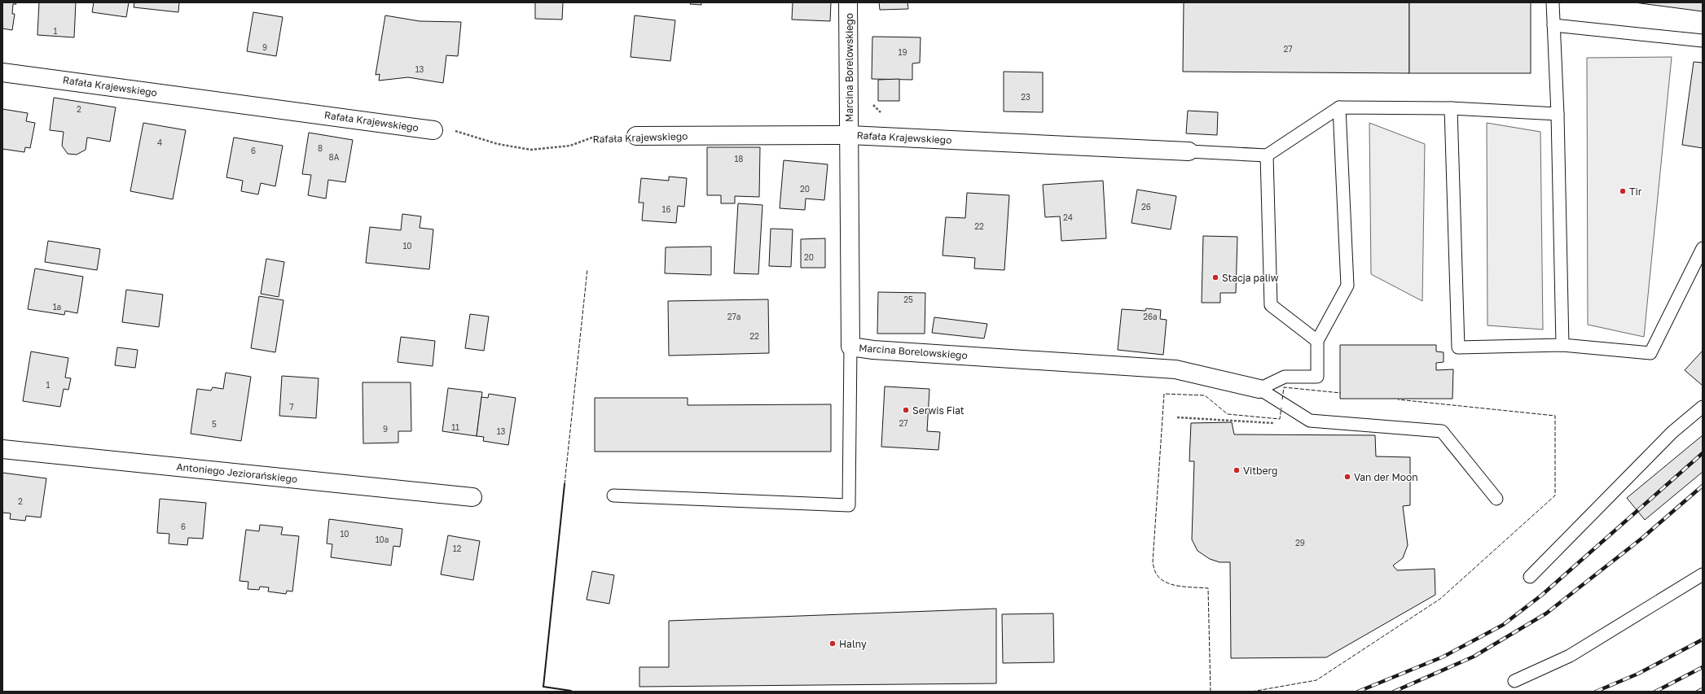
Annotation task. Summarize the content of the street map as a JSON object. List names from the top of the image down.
{
  "streets": {
    "street": ["Marcina Borelowskiego", "Rafała Krajewskiego", "Antoniego Jeziorańskiego"]
  },
  "crossings": [
    ["Marcina Borelowskiego", "Rafała Krajewskiego"]
  ],
  "places": [
    "Tir",
    "Stacja paliw",
    "Serwis Fiat",
    "Vitberg",
    "Van der Moon",
    "Halny"
  ],
  "house_numbers": [
    "1",
    "9",
    "27",
    "19",
    "13",
    "23",
    "2",
    "4",
    "8",
    "6",
    "8A",
    "18",
    "20",
    "26",
    "16",
    "24",
    "22",
    "10",
    "20",
    "25",
    "1a",
    "27a",
    "26a",
    "22",
    "1",
    "7",
    "27",
    "5",
    "11",
    "9",
    "13",
    "2",
    "6",
    "10",
    "10a",
    "29",
    "12"
  ]
}
